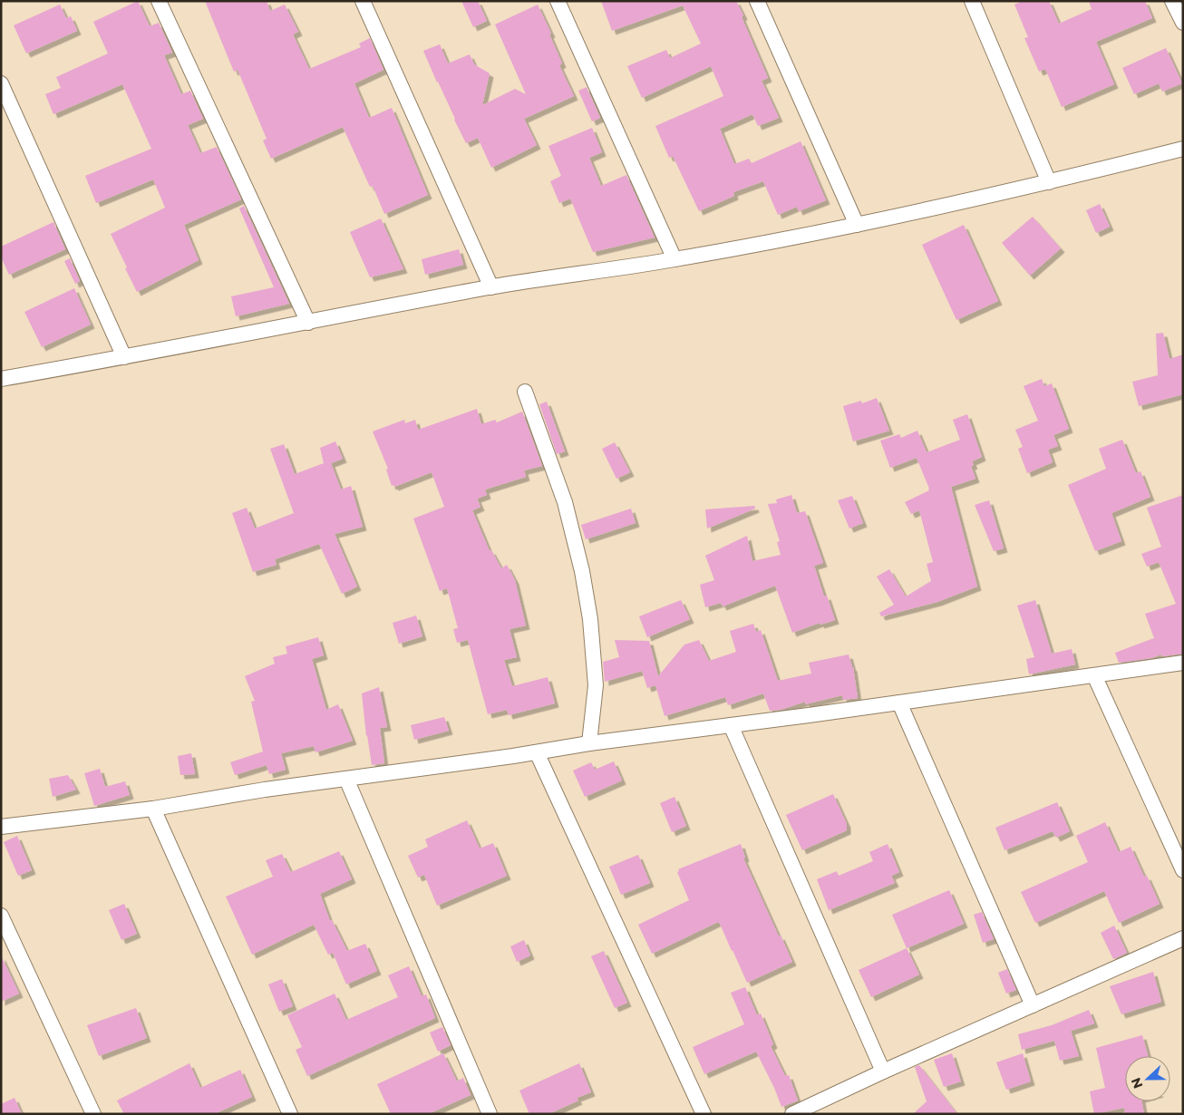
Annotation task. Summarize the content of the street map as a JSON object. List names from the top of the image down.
{
  "north": "left"
}
